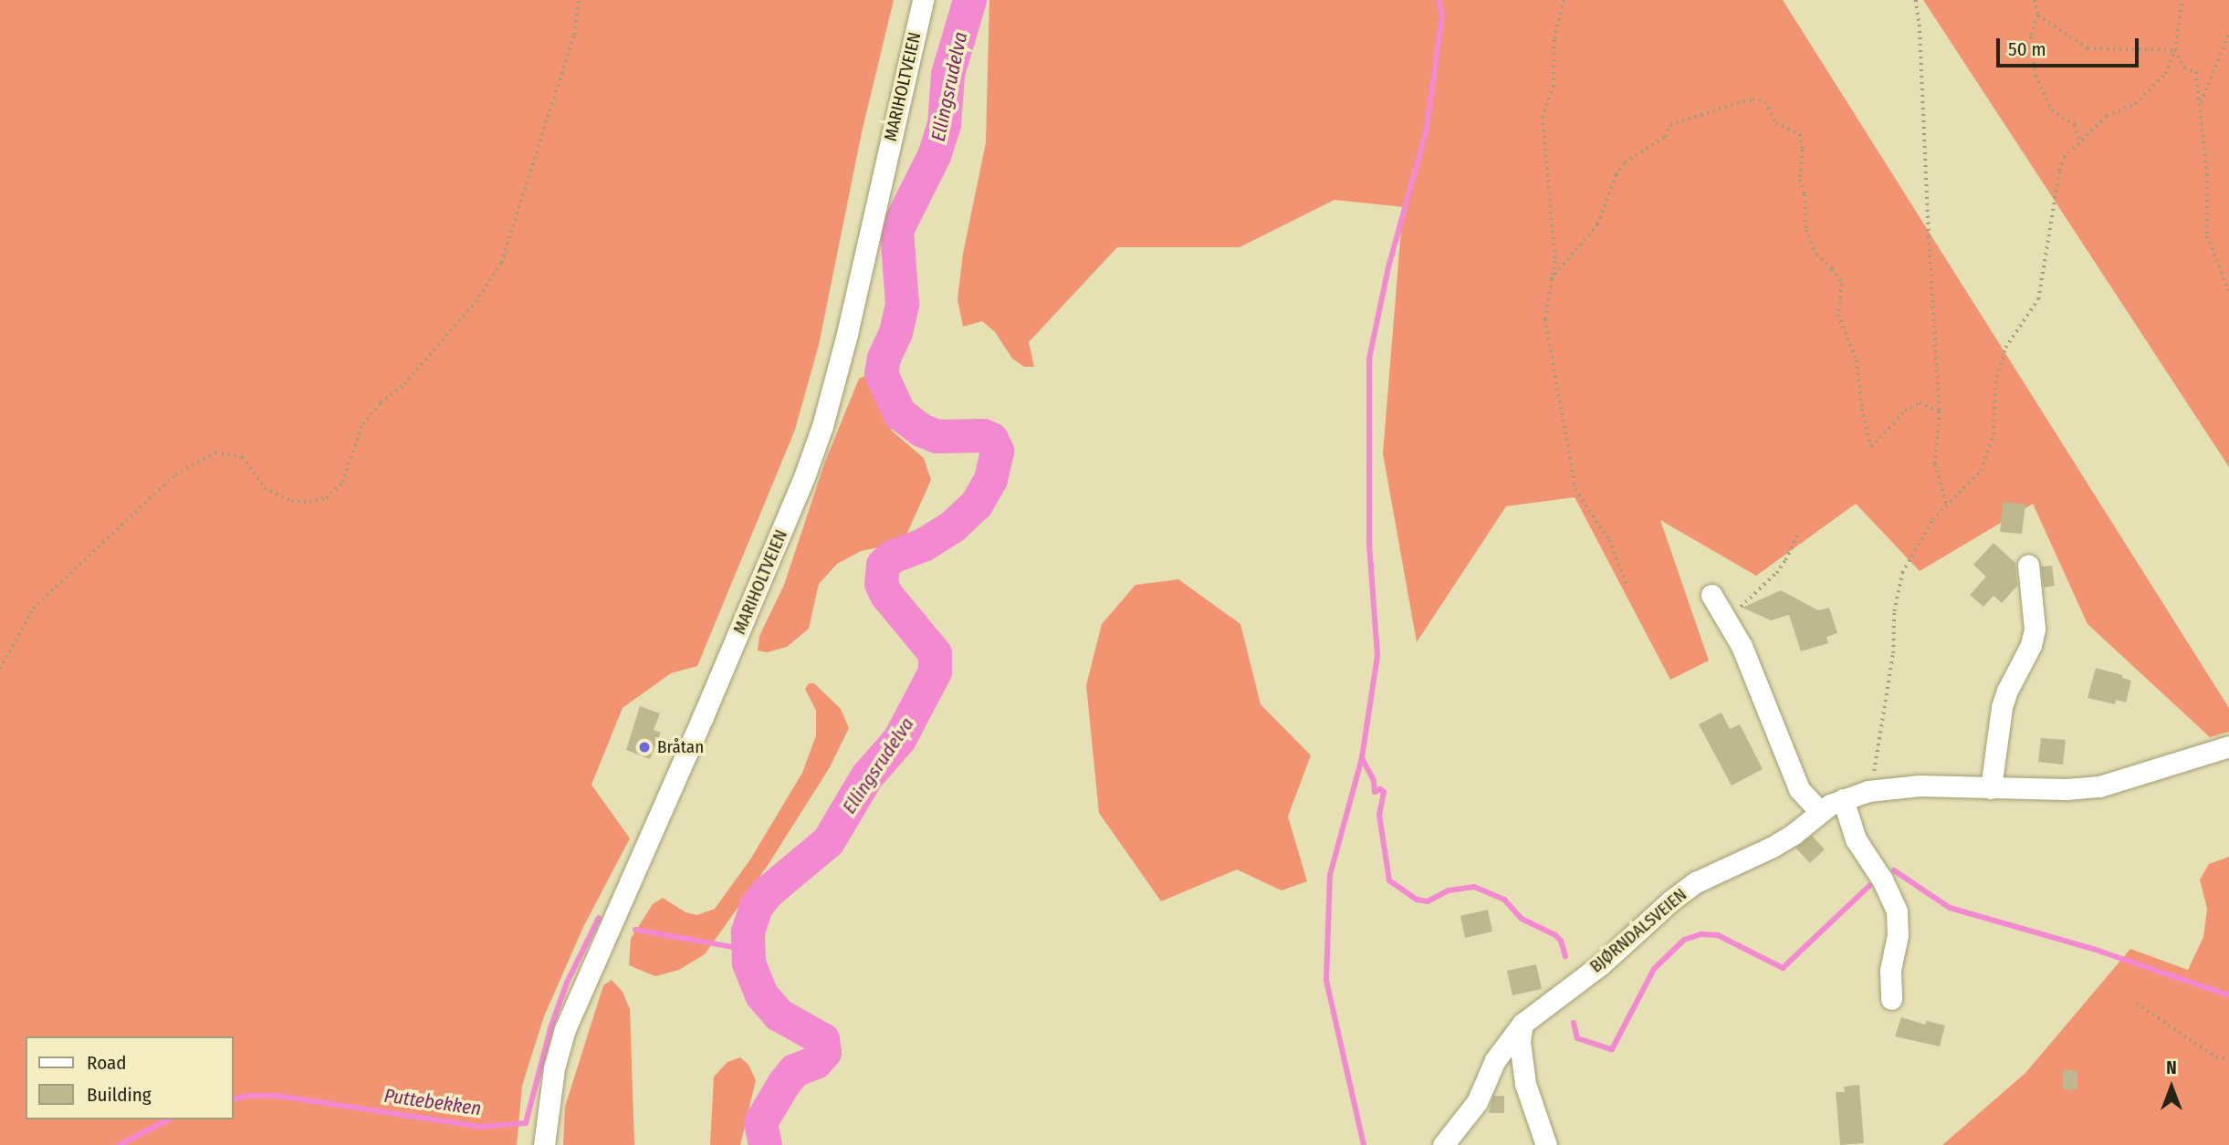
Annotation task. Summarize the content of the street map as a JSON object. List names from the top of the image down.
{
  "streets": {
    "street": ["MARIHOLTVEIEN", "BJØRNDALSVEIEN"]
  },
  "water": ["Ellingsrudelva", "Puttebekken"],
  "places": ["Bråtan"],
  "legend": ["Road", "Building"],
  "scale_bar": "50 m",
  "north": "top"
}
